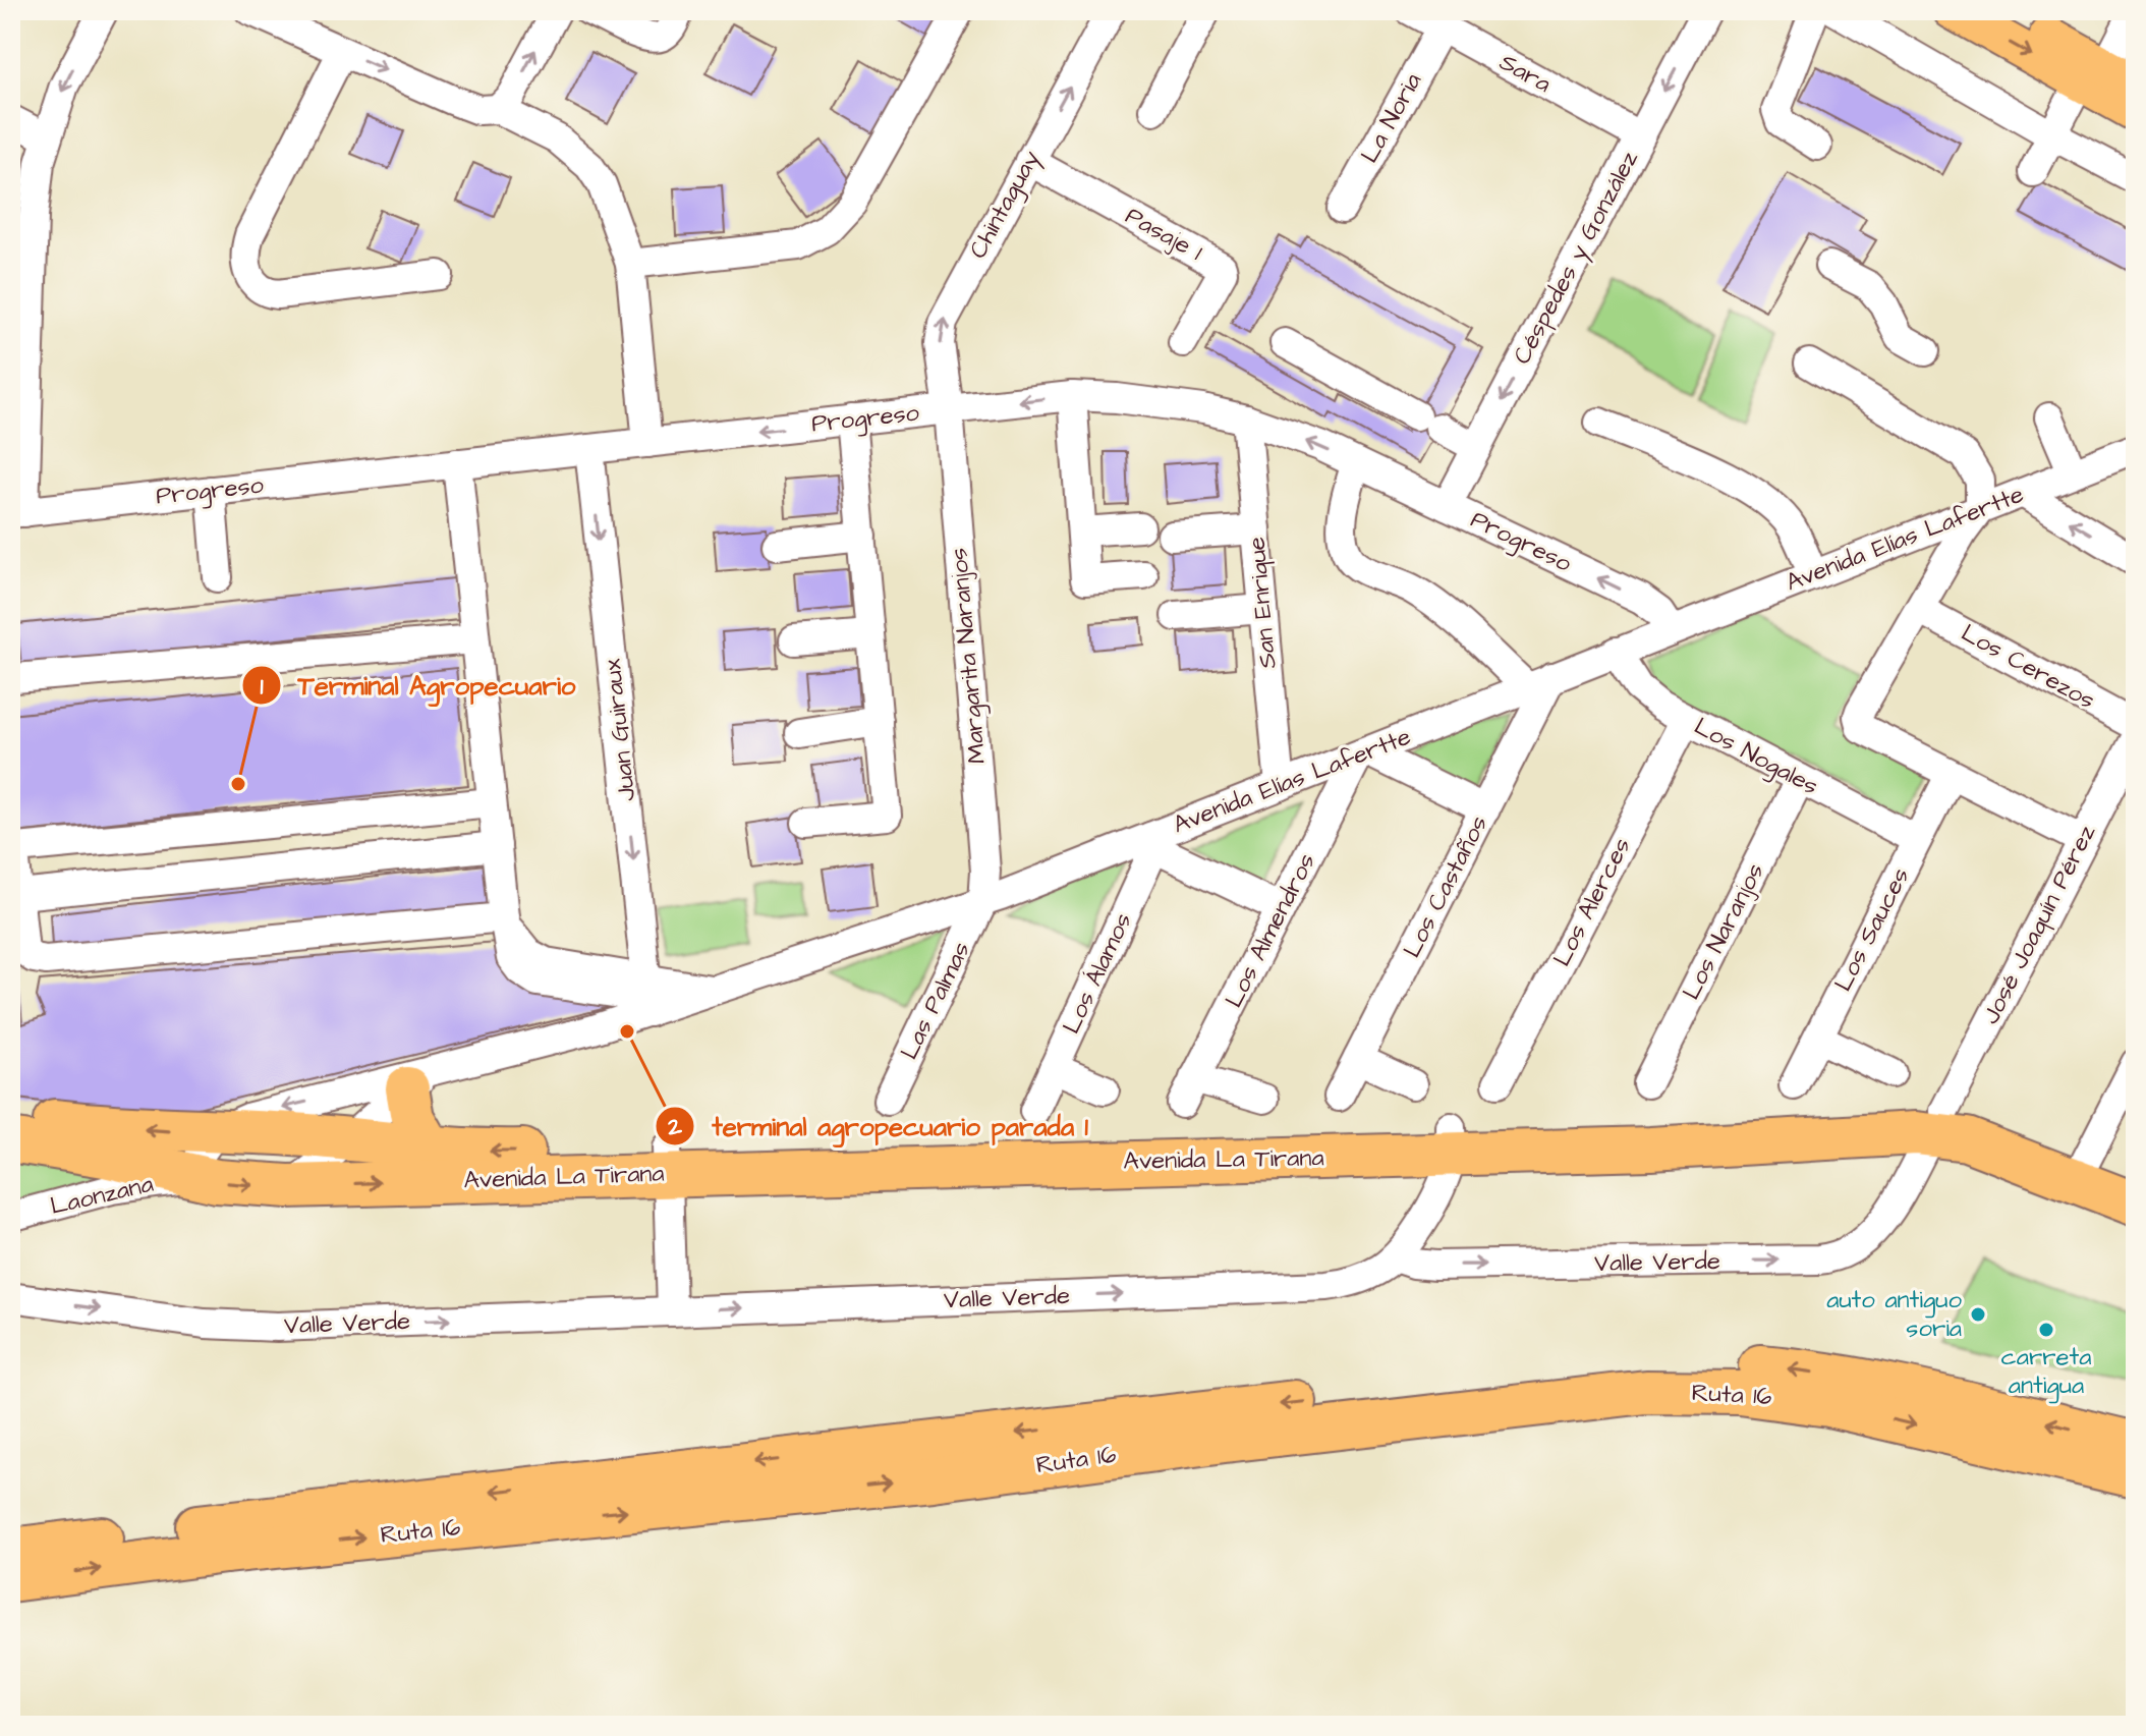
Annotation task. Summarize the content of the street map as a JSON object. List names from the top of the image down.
{
  "streets": {
    "highway": ["Avenida La Tirana", "Ruta 16"],
    "street": [
      "Sara",
      "La Noria",
      "Chintaguay",
      "Pasaje 1",
      "Céspedes y González",
      "Progreso",
      "Avenida Elías Lafertte",
      "San Enrique",
      "Margarita Naranjos",
      "Los Cerezos",
      "Juan Guiraux",
      "Los Nogales",
      "Los Castaños",
      "Los Alerces",
      "José Joaquín Pérez",
      "Los Sauces",
      "Los Almendros",
      "Los Naranjos",
      "Los Álamos",
      "Las Palmas",
      "Laonzana",
      "Valle Verde"
    ]
  },
  "crossings": [
    ["Sara", "La Noria"],
    ["Sara", "Céspedes y González"],
    ["Chintaguay", "Pasaje 1"],
    ["Chintaguay", "Progreso"],
    ["Chintaguay", "Margarita Naranjos"],
    ["Céspedes y González", "Progreso"],
    ["Progreso", "Avenida Elías Lafertte"],
    ["Progreso", "San Enrique"],
    ["Progreso", "Margarita Naranjos"],
    ["Progreso", "Juan Guiraux"],
    ["Avenida Elías Lafertte", "San Enrique"],
    ["Avenida Elías Lafertte", "Margarita Naranjos"],
    ["Avenida Elías Lafertte", "Juan Guiraux"],
    ["Avenida Elías Lafertte", "Los Nogales"],
    ["Avenida Elías Lafertte", "Los Castaños"],
    ["Avenida Elías Lafertte", "Los Almendros"],
    ["Avenida Elías Lafertte", "Los Álamos"],
    ["Avenida Elías Lafertte", "Las Palmas"],
    ["Margarita Naranjos", "Las Palmas"],
    ["Los Nogales", "Los Alerces"],
    ["Los Nogales", "Los Sauces"],
    ["Los Nogales", "Los Naranjos"],
    ["José Joaquín Pérez", "Avenida La Tirana"],
    ["José Joaquín Pérez", "Valle Verde"],
    ["Avenida La Tirana", "Laonzana"],
    ["Avenida La Tirana", "Valle Verde"]
  ],
  "one_way": ["Chintaguay", "Céspedes y González", "Valle Verde"],
  "places": [
    "Terminal Agropecuario",
    "terminal agropecuario parada 1",
    "auto antiguo soria",
    "carreta antigua"
  ]
}
